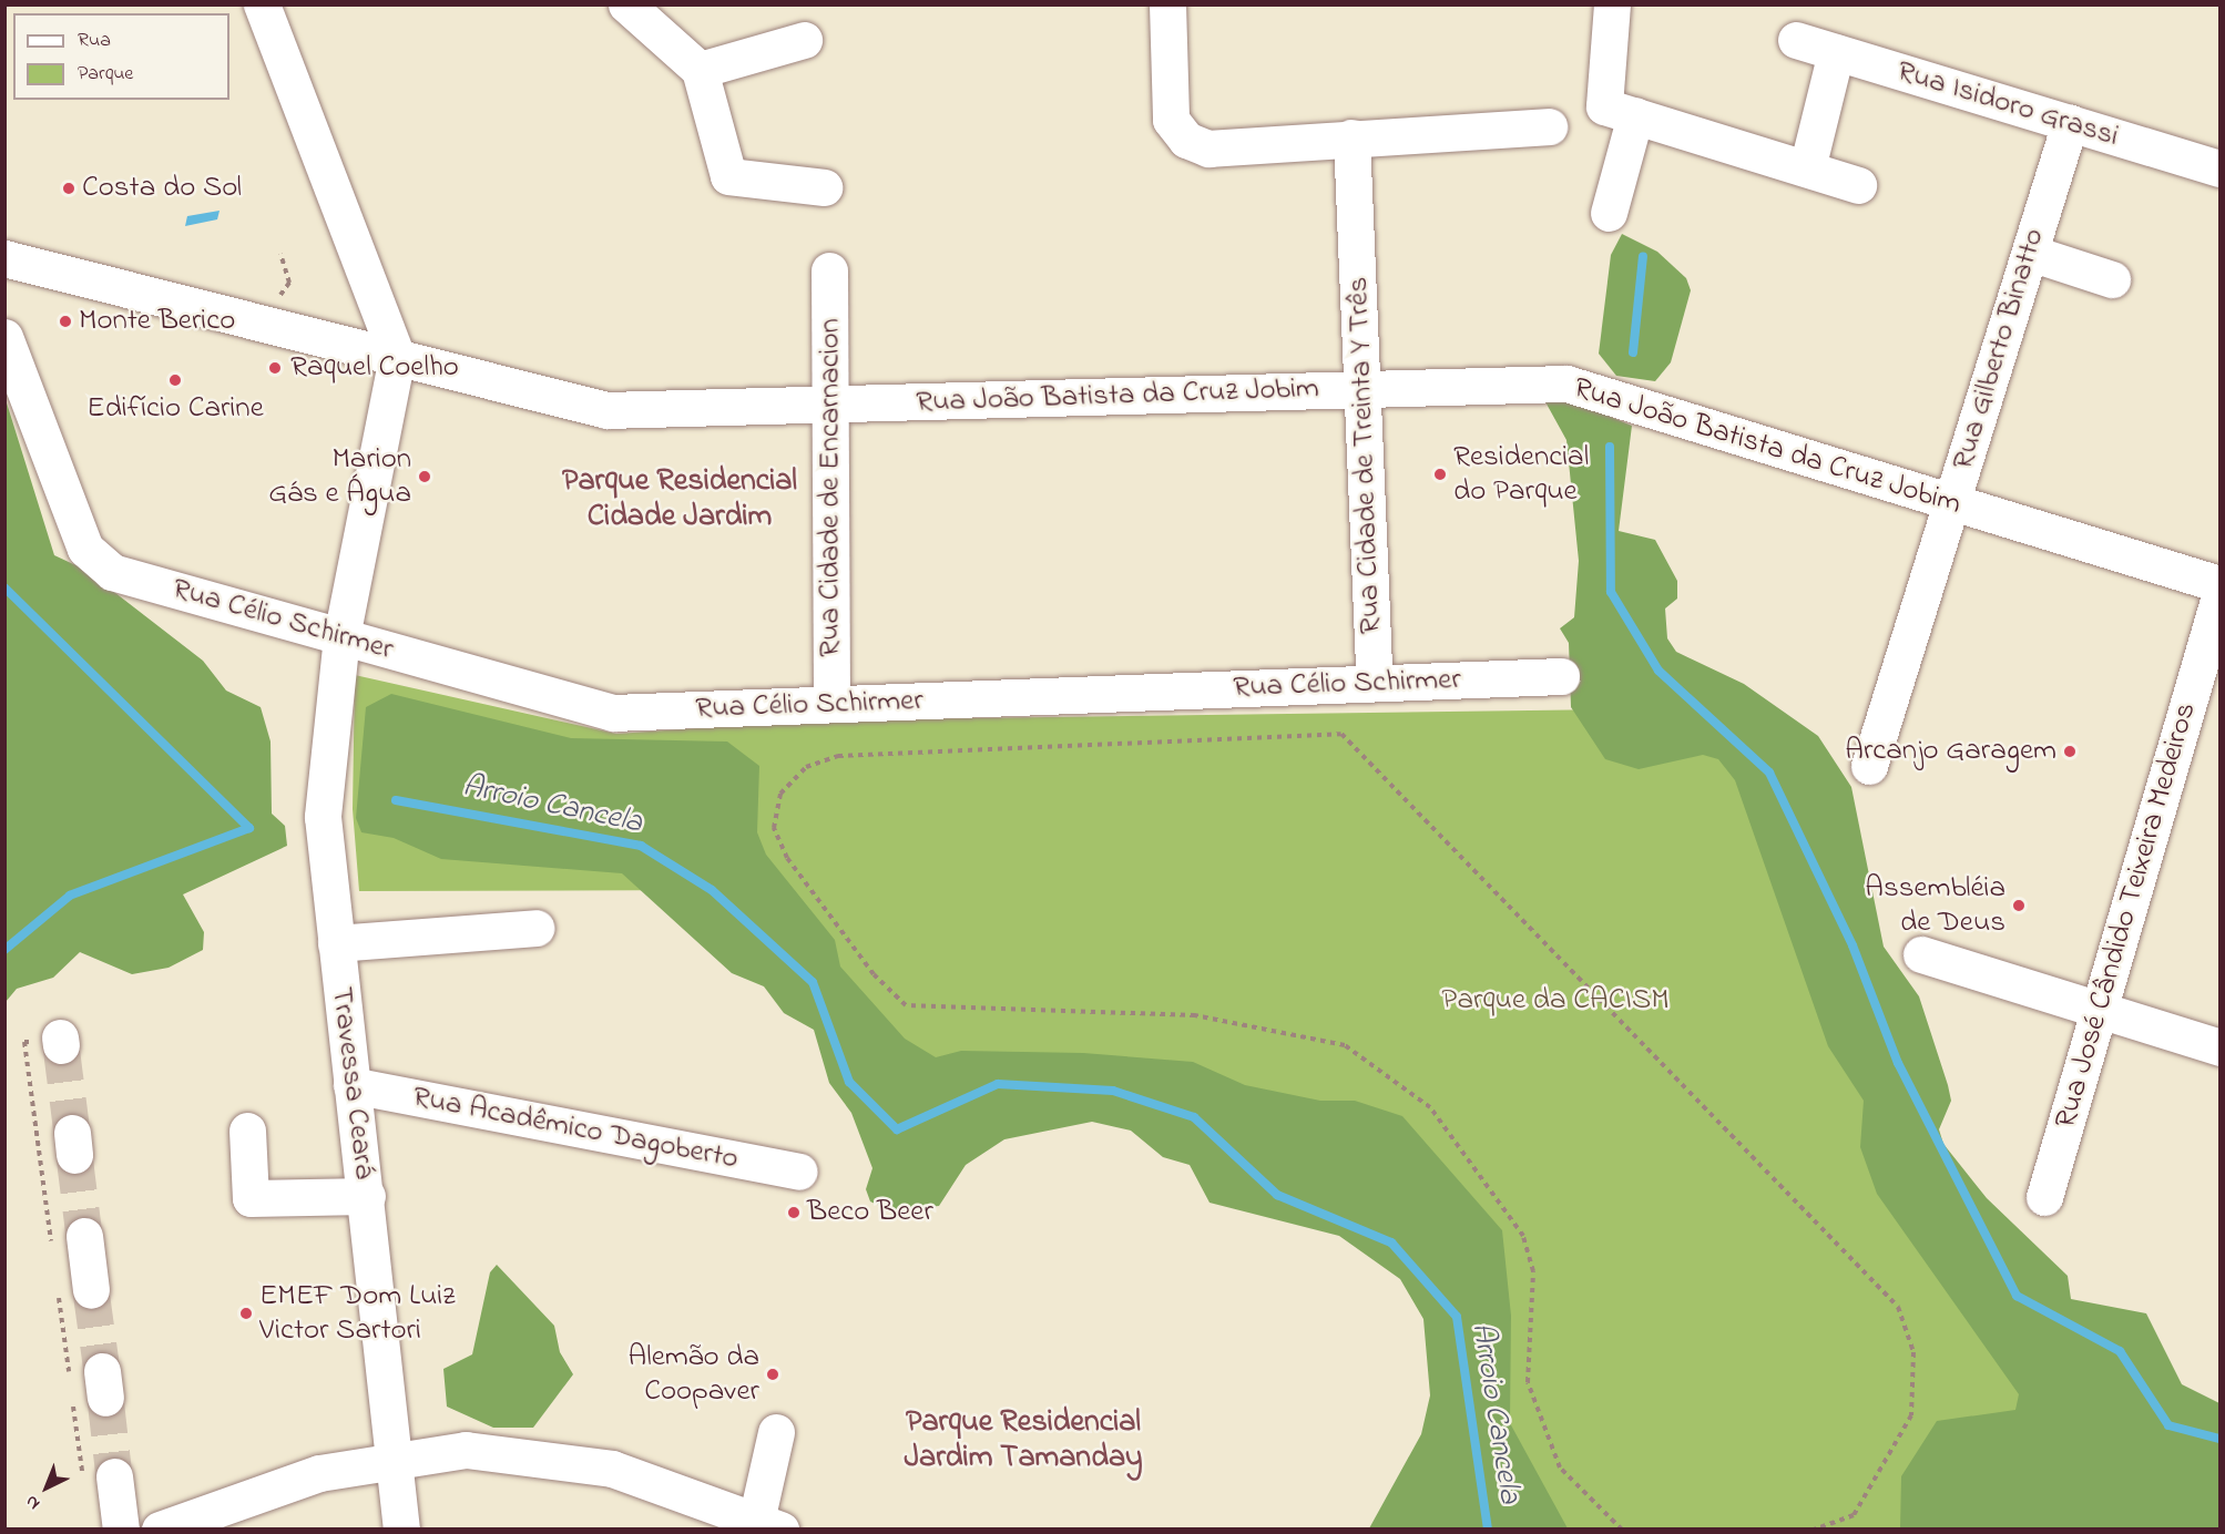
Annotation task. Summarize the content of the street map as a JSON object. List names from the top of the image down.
{
  "streets": {
    "street": [
      "Rua Isidoro Grassi",
      "Rua Gilberto Binatto",
      "Rua João Batista da Cruz Jobim",
      "Rua Cidade de Treinta Y Três",
      "Rua Cidade de Encarnacion",
      "Rua Célio Schirmer",
      "Rua José Cândido Teixeira Medeiros",
      "Travessa Ceará",
      "Rua Acadêmico Dagoberto"
    ]
  },
  "crossings": [
    ["Rua Isidoro Grassi", "Rua Gilberto Binatto"],
    ["Rua Gilberto Binatto", "Rua João Batista da Cruz Jobim"],
    ["Rua João Batista da Cruz Jobim", "Rua Cidade de Treinta Y Três"],
    ["Rua João Batista da Cruz Jobim", "Rua Cidade de Encarnacion"],
    ["Rua João Batista da Cruz Jobim", "Travessa Ceará"],
    ["Rua Cidade de Treinta Y Três", "Rua Célio Schirmer"],
    ["Rua Cidade de Encarnacion", "Rua Célio Schirmer"],
    ["Rua Célio Schirmer", "Travessa Ceará"],
    ["Travessa Ceará", "Rua Acadêmico Dagoberto"]
  ],
  "districts": ["Parque Residencial Cidade Jardim", "Parque Residencial Jardim Tamanday"],
  "water": ["Arroio Cancela"],
  "parks": ["Parque da CACISM"],
  "places": [
    "Costa do Sol",
    "Monte Berico",
    "Raquel Coelho",
    "Edifício Carine",
    "Residencial do Parque",
    "Marion Gás e Água",
    "Arcanjo Garagem",
    "Assembléia de Deus",
    "Beco Beer",
    "EMEF Dom Luiz Victor Sartori",
    "Alemão da Coopaver"
  ],
  "legend": ["Rua", "Parque"],
  "north": "bottom left"
}
